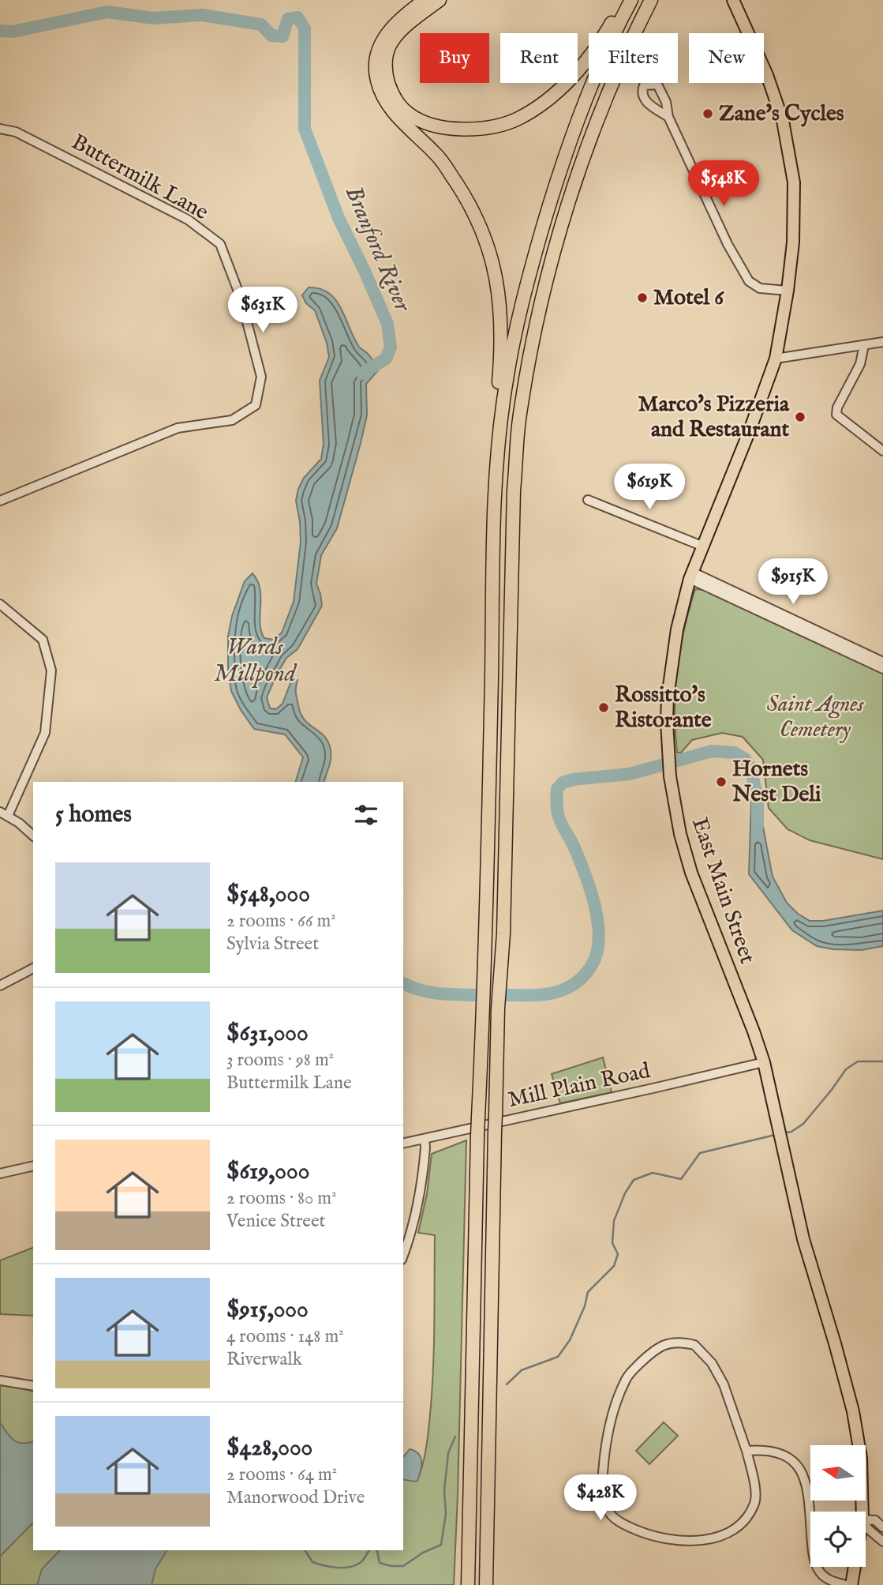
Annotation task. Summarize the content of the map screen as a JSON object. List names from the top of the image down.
{
  "streets": {
    "main road": ["East Main Street"],
    "street": ["Buttermilk Lane", "Mill Plain Road"]
  },
  "crossings": [
    ["East Main Street", "Mill Plain Road"]
  ],
  "water": ["Branford River", "Wards Millpond"],
  "parks": ["Saint Agnes Cemetery"],
  "places": [
    "Zane's Cycles",
    "Motel 6",
    "Marco's Pizzeria and Restaurant",
    "Rossitto's Ristorante",
    "Hornets Nest Deli"
  ],
  "north": "left",
  "page": {
    "chip": [
      "Buy",
      "Rent",
      "Filters",
      "New"
    ],
    "price": [
      "$548K",
      "$631K",
      "$619K",
      "$915K",
      "$428K"
    ],
    "heading": "5 homes",
    "list": [
      {
        "name": "$548,000",
        "note": "2 rooms · 66 m² · Sylvia Street"
      },
      {
        "name": "$631,000",
        "note": "3 rooms · 98 m² · Buttermilk Lane"
      },
      {
        "name": "$619,000",
        "note": "2 rooms · 80 m² · Venice Street"
      },
      {
        "name": "$915,000",
        "note": "4 rooms · 148 m² · Riverwalk"
      },
      {
        "name": "$428,000",
        "note": "2 rooms · 64 m² · Manorwood Drive"
      }
    ]
  }
}
